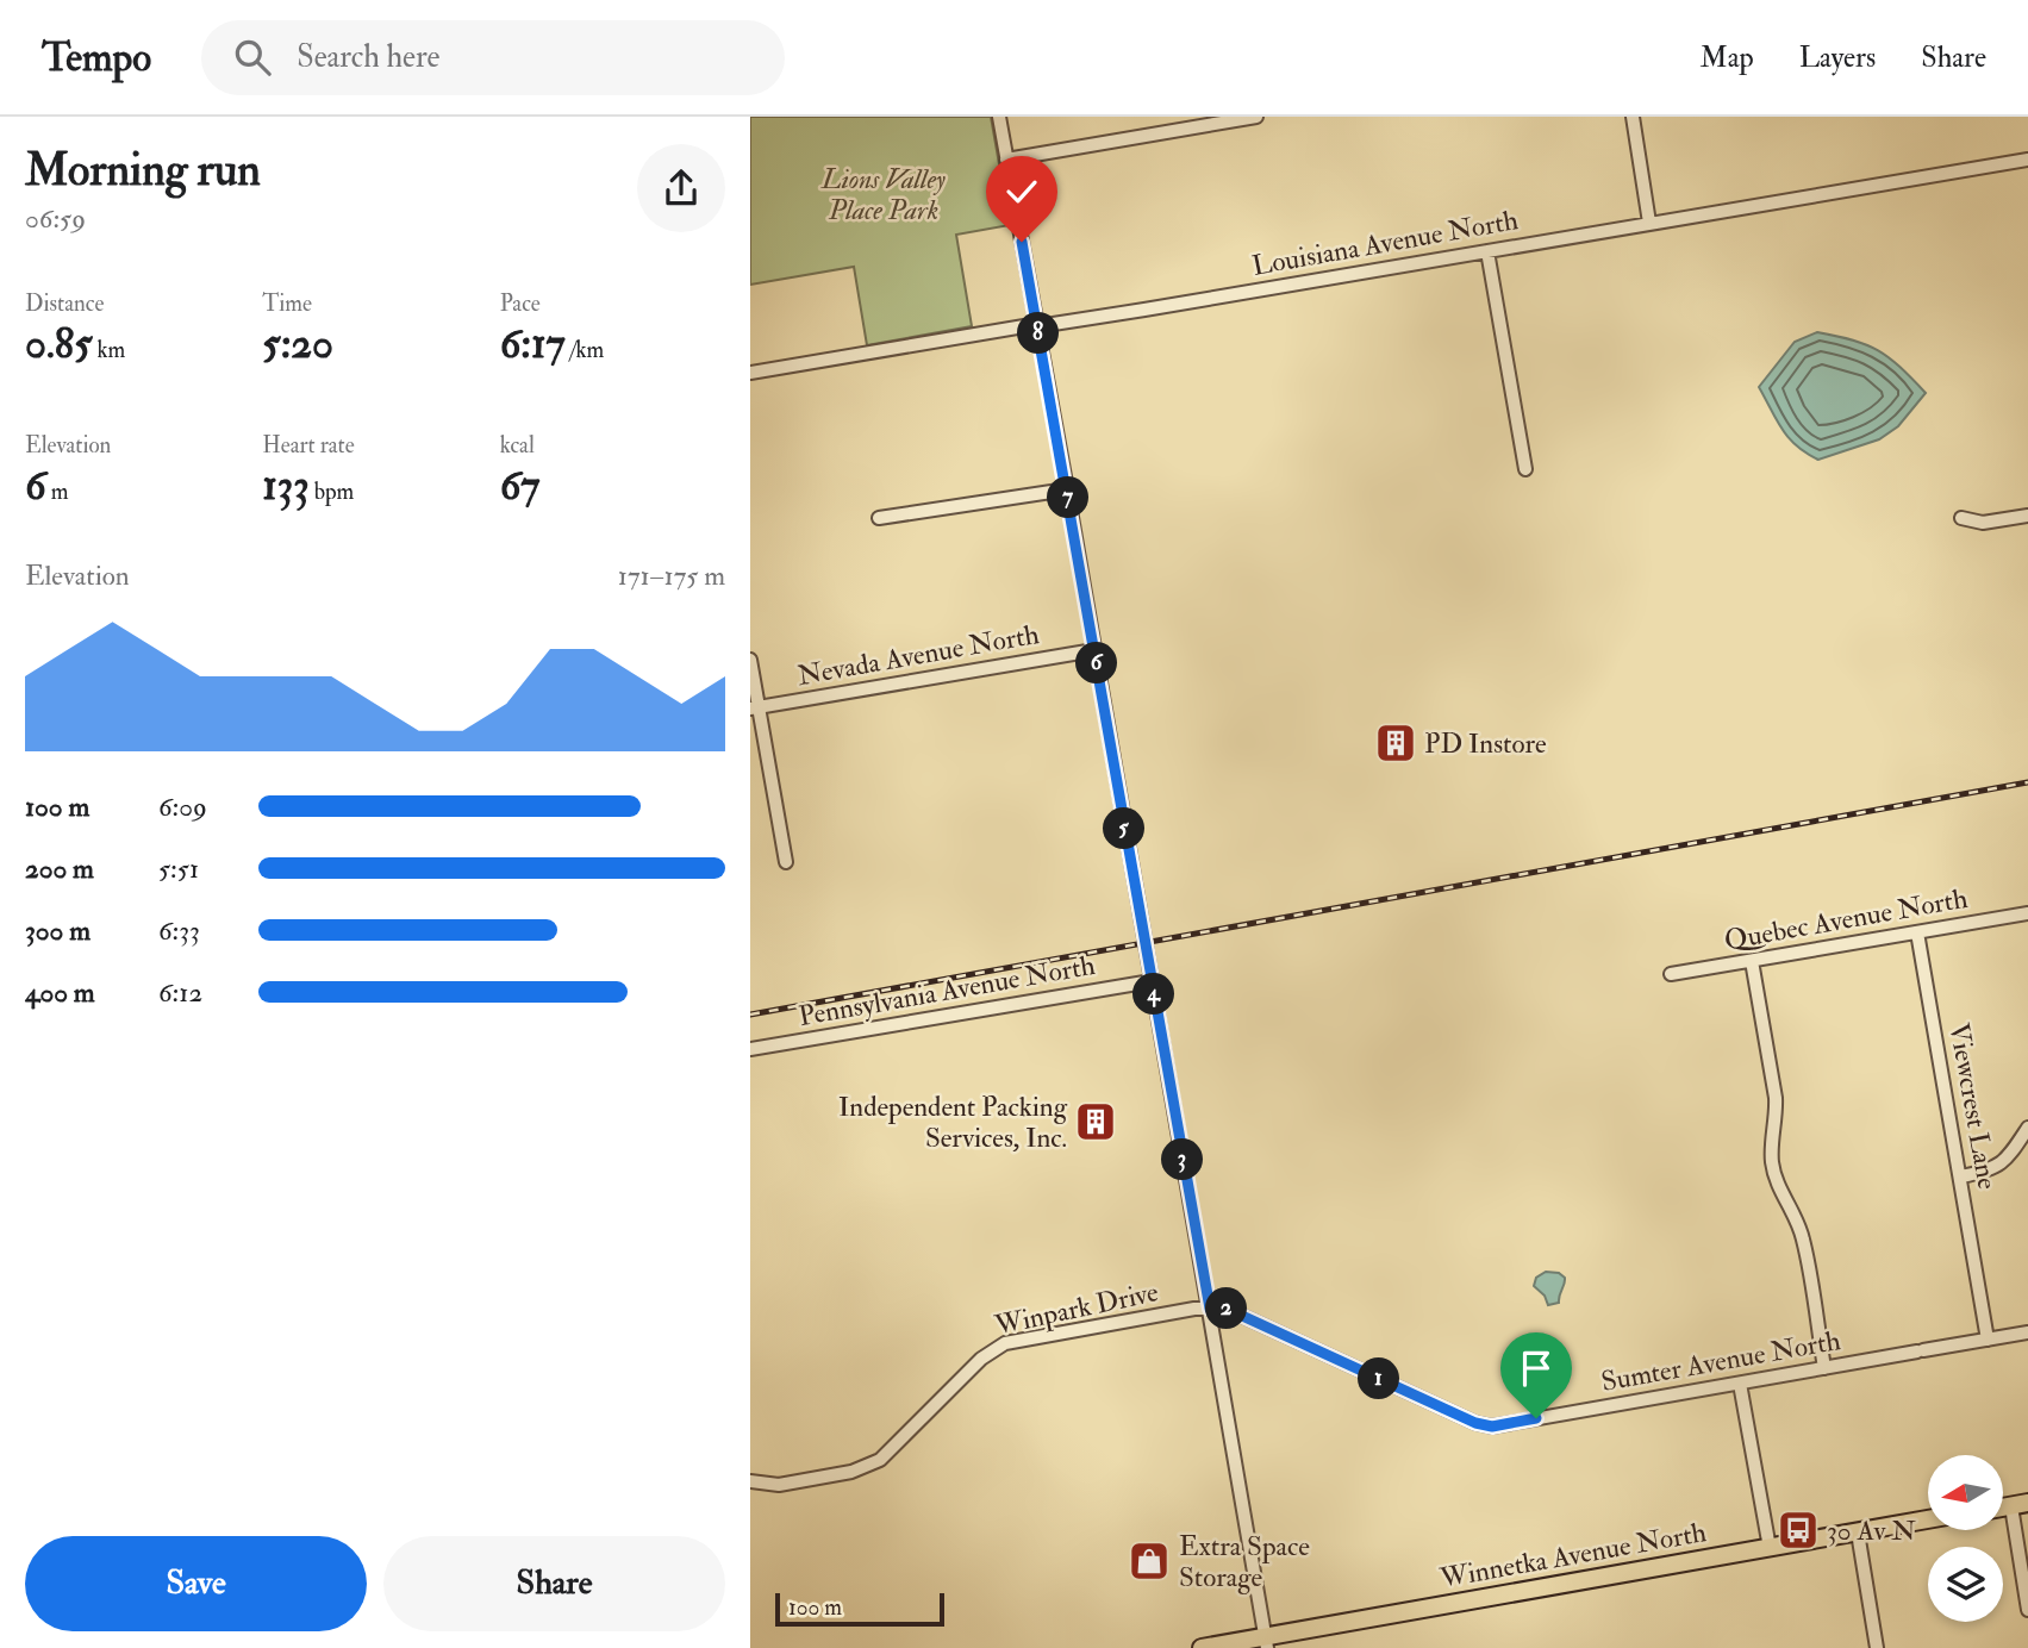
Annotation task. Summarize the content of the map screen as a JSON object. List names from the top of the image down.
{
  "streets": {
    "main road": ["Winnetka Avenue North"],
    "street": [
      "Louisiana Avenue North",
      "Nevada Avenue North",
      "Quebec Avenue North",
      "Pennsylvania Avenue North",
      "Viewcrest Lane",
      "Winpark Drive",
      "Sumter Avenue North"
    ]
  },
  "crossings": [
    ["Quebec Avenue North", "Viewcrest Lane"],
    ["Viewcrest Lane", "Sumter Avenue North"],
    ["Winpark Drive", "Sumter Avenue North"]
  ],
  "parks": ["Lions Valley Place Park"],
  "places": {
    "building": ["PD Instore", "Independent Packing Services, Inc."],
    "bus stop": ["30 Av N"],
    "shop": ["Extra Space Storage"]
  },
  "scale_bar": "100 m",
  "north": "left",
  "page": {
    "header": "Tempo",
    "search": "Search here",
    "nav": ["Map", "Layers", "Share"],
    "heading": ["Morning run", "06:59"],
    "stats": [
      ["Distance", "0.85 km"],
      ["Time", "5:20"],
      ["Pace", "6:17 /km"],
      ["Elevation", "6 m"],
      ["Heart rate", "133 bpm"],
      ["kcal", "67"]
    ],
    "pins": [
      "8",
      "7",
      "6",
      "5",
      "4",
      "3",
      "2",
      "1"
    ],
    "chart": ["Elevation", "171–175 m"],
    "list": [
      {
        "name": "100 m",
        "note": "6:09"
      },
      {
        "name": "200 m",
        "note": "5:51"
      },
      {
        "name": "300 m",
        "note": "6:33"
      },
      {
        "name": "400 m",
        "note": "6:12"
      }
    ],
    "buttons": ["Save", "Share"],
    "scale": "100 m"
  }
}
